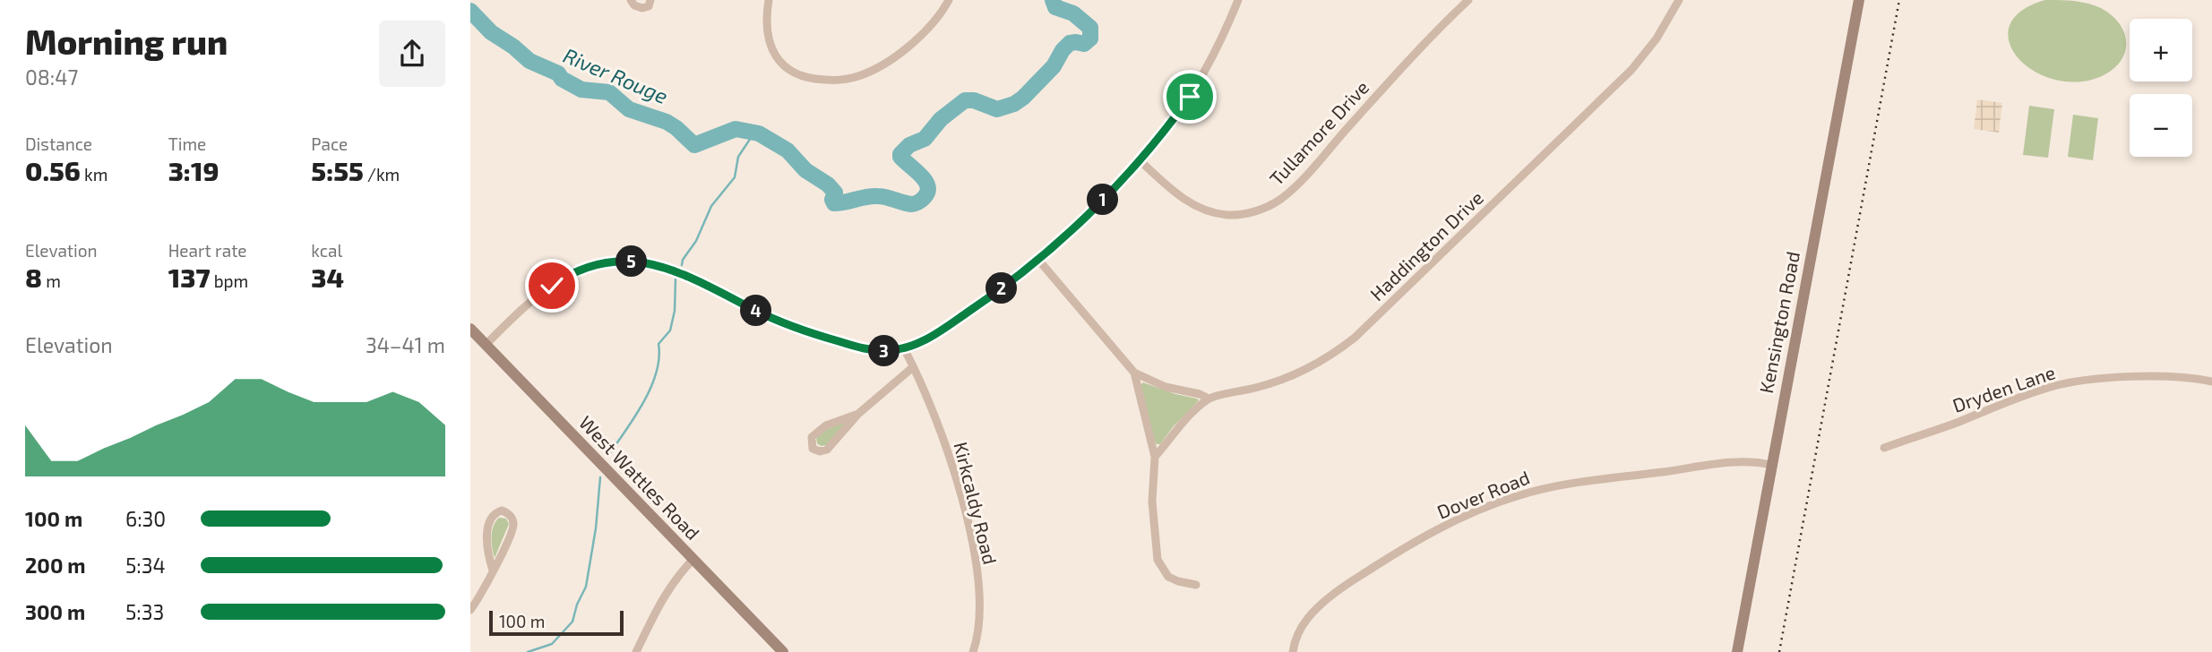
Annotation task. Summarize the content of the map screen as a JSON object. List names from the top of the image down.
{
  "streets": {
    "street": [
      "Tullamore Drive",
      "Haddington Drive",
      "Kensington Road",
      "Dryden Lane",
      "West Wattles Road",
      "Dover Road",
      "Kirkcaldy Road"
    ]
  },
  "crossings": [
    ["Kensington Road", "Dover Road"]
  ],
  "water": ["River Rouge"],
  "scale_bar": "100 m",
  "page": {
    "heading": ["Morning run", "08:47"],
    "map_buttons": ["+", "−"],
    "stats": [
      ["Distance", "0.56 km"],
      ["Time", "3:19"],
      ["Pace", "5:55 /km"],
      ["Elevation", "8 m"],
      ["Heart rate", "137 bpm"],
      ["kcal", "34"]
    ],
    "pins": [
      "1",
      "5",
      "2",
      "4",
      "3"
    ],
    "chart": ["Elevation", "34–41 m"],
    "list": [
      {
        "name": "100 m",
        "note": "6:30"
      },
      {
        "name": "200 m",
        "note": "5:34"
      },
      {
        "name": "300 m",
        "note": "5:33"
      }
    ],
    "scale": "100 m"
  }
}
